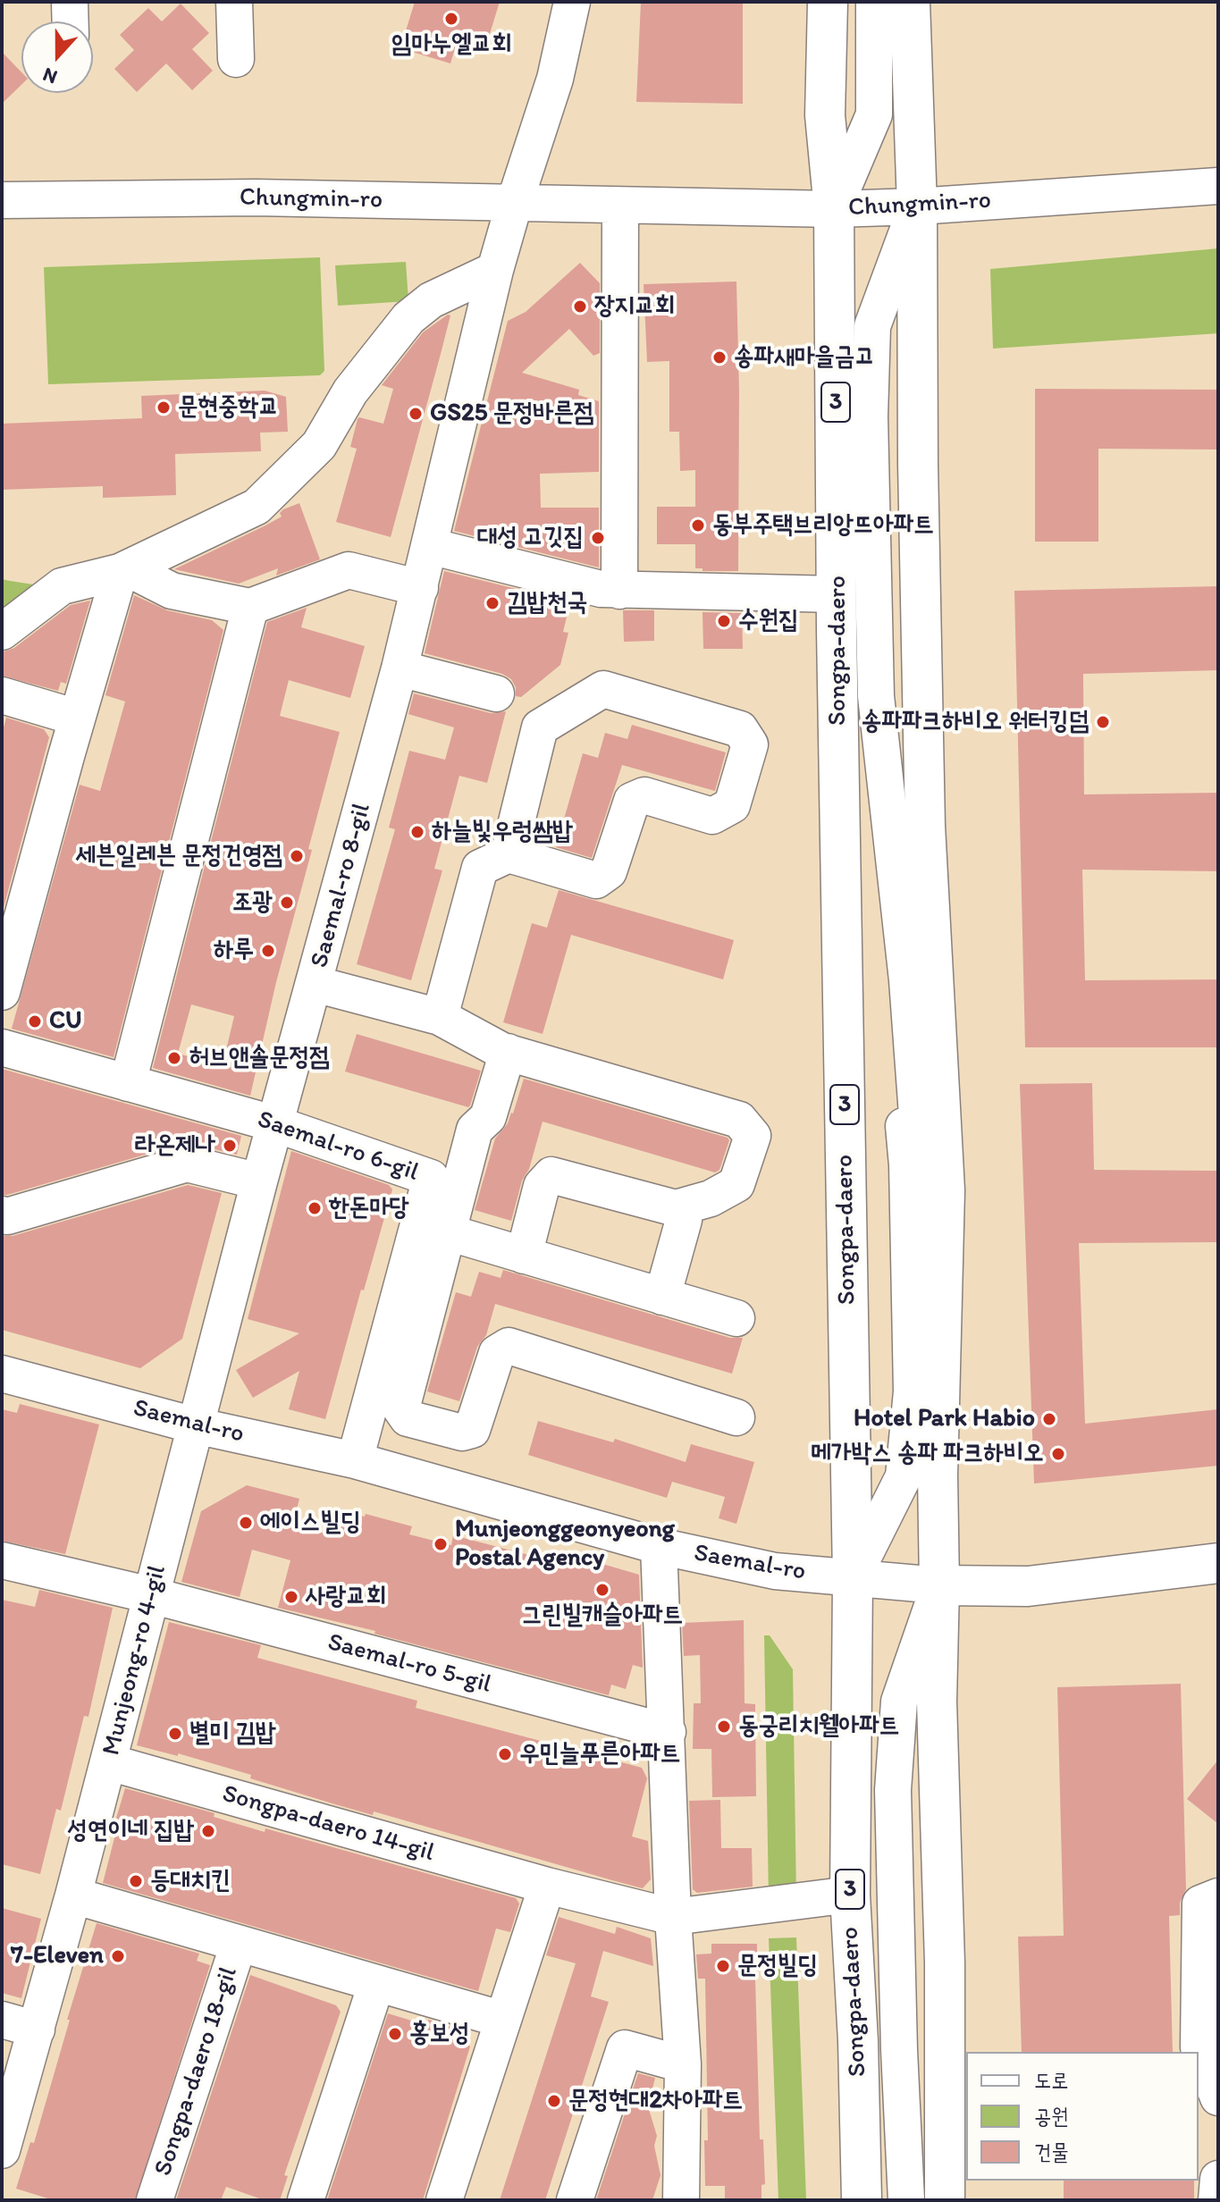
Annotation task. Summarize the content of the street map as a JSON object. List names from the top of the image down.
{
  "streets": {
    "main road": ["3", "Songpa-daero", "Saemal-ro"],
    "street": [
      "Chungmin-ro",
      "Saemal-ro 8-gil",
      "Saemal-ro 6-gil",
      "Munjeong-ro 4-gil",
      "Saemal-ro 5-gil",
      "Songpa-daero 14-gil",
      "Songpa-daero 18-gil"
    ]
  },
  "crossings": [
    ["Chungmin-ro", "Songpa-daero"],
    ["Chungmin-ro", "Saemal-ro 8-gil"],
    ["Songpa-daero", "Saemal-ro"],
    ["Songpa-daero", "Songpa-daero 14-gil"],
    ["Saemal-ro 8-gil", "Saemal-ro 6-gil"],
    ["Saemal-ro 8-gil", "Saemal-ro"],
    ["Saemal-ro 8-gil", "Munjeong-ro 4-gil"],
    ["Saemal-ro 6-gil", "Saemal-ro"],
    ["Saemal-ro", "Munjeong-ro 4-gil"],
    ["Munjeong-ro 4-gil", "Saemal-ro 5-gil"],
    ["Munjeong-ro 4-gil", "Songpa-daero 14-gil"]
  ],
  "places": [
    "임마누엘교회",
    "장지교회",
    "송파새마을금고",
    "문현중학교",
    "GS25 문정바른점",
    "동부주택브리앙뜨아파트",
    "대성 고깃집",
    "김밥천국",
    "수원집",
    "송파파크하비오 워터킹덤",
    "하늘빛우렁쌈밥",
    "세븐일레븐 문정건영점",
    "조광",
    "하루",
    "CU",
    "허브앤솔문정점",
    "라온제나",
    "한돈마당",
    "Hotel Park Habio",
    "메가박스 송파 파크하비오",
    "에이스빌딩",
    "Munjeonggeonyeong Postal Agency",
    "그린빌캐슬아파트",
    "사랑교회",
    "동궁리치웰아파트",
    "별미 김밥",
    "우민늘푸른아파트",
    "성연이네 집밥",
    "등대치킨",
    "7-Eleven",
    "문정빌딩",
    "홍보성",
    "문정현대2차아파트"
  ],
  "legend": ["도로", "공원", "건물"],
  "north": "bottom"
}
